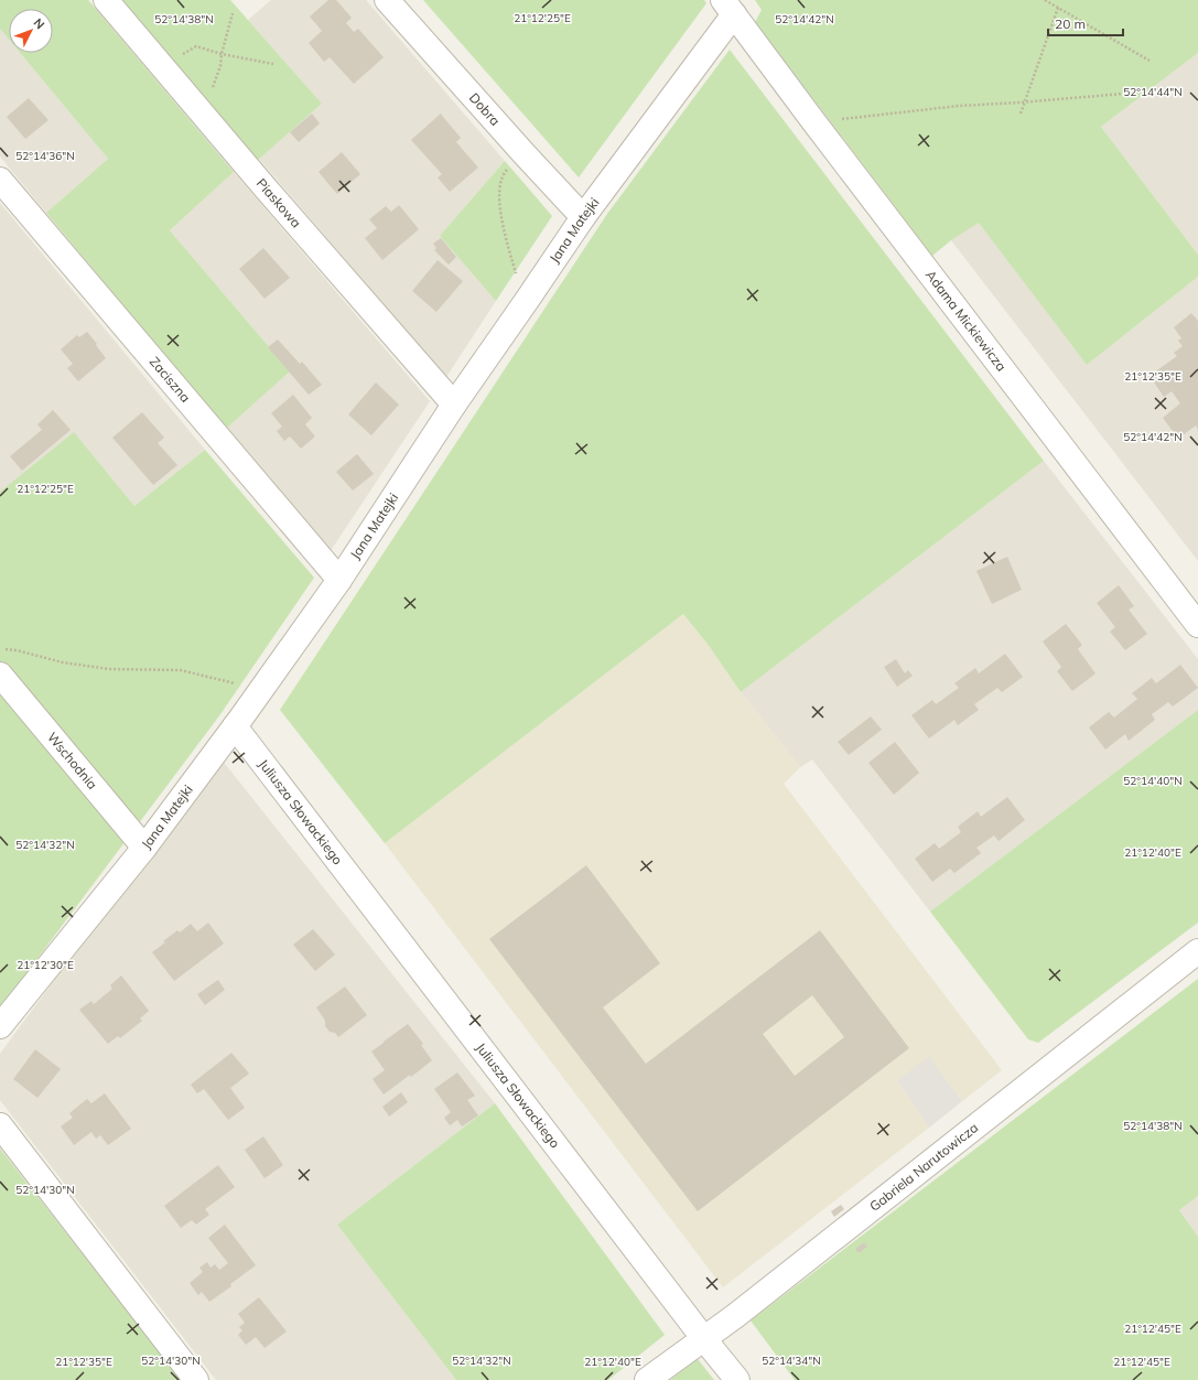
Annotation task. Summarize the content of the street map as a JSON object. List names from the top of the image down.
{
  "streets": {
    "street": [
      "Dobra",
      "Piaskowa",
      "Jana Matejki",
      "Adama Mickiewicza",
      "Zaciszna",
      "Wschodnia",
      "Juliusza Słowackiego",
      "Gabriela Narutowicza"
    ]
  },
  "crossings": [
    ["Dobra", "Jana Matejki"],
    ["Piaskowa", "Jana Matejki"],
    ["Jana Matejki", "Adama Mickiewicza"],
    ["Jana Matejki", "Zaciszna"],
    ["Jana Matejki", "Wschodnia"],
    ["Jana Matejki", "Juliusza Słowackiego"],
    ["Juliusza Słowackiego", "Gabriela Narutowicza"]
  ],
  "scale_bar": "20 m",
  "north": "top right",
  "coordinates": [
    "21°12'25\"E",
    "52°14'42\"N",
    "52°14'38\"N",
    "52°14'44\"N",
    "52°14'36\"N",
    "21°12'35\"E",
    "52°14'40\"N",
    "52°14'32\"N",
    "21°12'40\"E",
    "21°12'30\"E",
    "52°14'30\"N",
    "21°12'45\"E",
    "52°14'34\"N"
  ]
}
